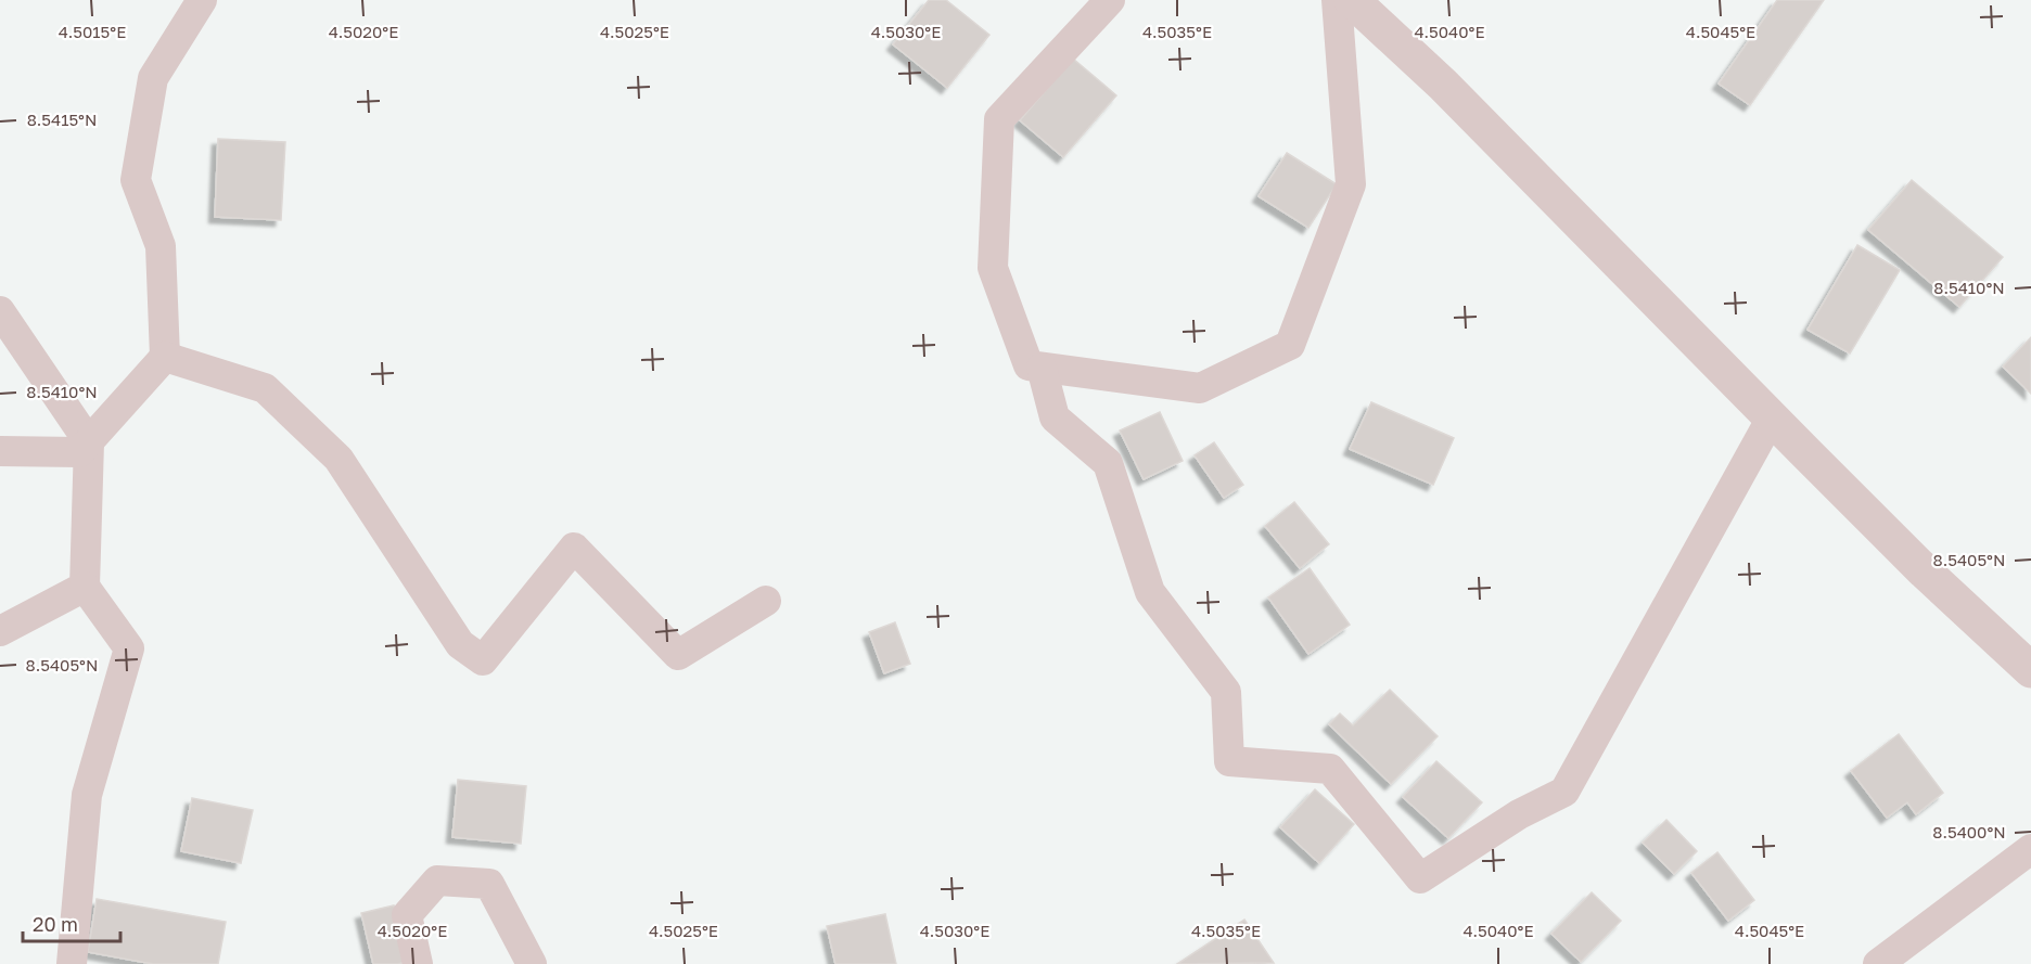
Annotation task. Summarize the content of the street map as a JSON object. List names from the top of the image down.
{
  "scale_bar": "20 m",
  "coordinates": [
    "4.5015°E",
    "4.5020°E",
    "4.5025°E",
    "4.5030°E",
    "4.5035°E",
    "4.5040°E",
    "4.5045°E",
    "8.5415°N",
    "8.5410°N",
    "8.5405°N",
    "8.5400°N"
  ]
}
